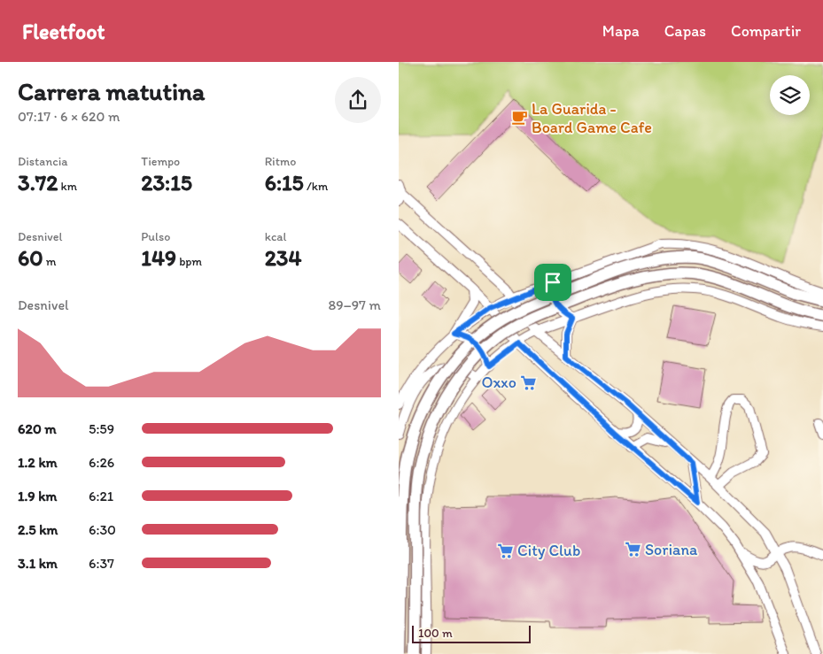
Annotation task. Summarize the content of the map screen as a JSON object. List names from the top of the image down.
{
  "places": {
    "cafe": ["La Guarida - Board Game Cafe"],
    "supermarket": ["Oxxo", "Soriana", "City Club"]
  },
  "scale_bar": "100 m",
  "page": {
    "header": "Fleetfoot",
    "nav": ["Mapa", "Capas", "Compartir"],
    "heading": ["Carrera matutina", "07:17 · 6 × 620 m"],
    "stats": [
      ["Distancia", "3.72 km"],
      ["Tiempo", "23:15"],
      ["Ritmo", "6:15 /km"],
      ["Desnivel", "60 m"],
      ["Pulso", "149 bpm"],
      ["kcal", "234"]
    ],
    "chart": ["Desnivel", "89–97 m"],
    "list": [
      {
        "name": "620 m",
        "note": "5:59"
      },
      {
        "name": "1.2 km",
        "note": "6:26"
      },
      {
        "name": "1.9 km",
        "note": "6:21"
      },
      {
        "name": "2.5 km",
        "note": "6:30"
      },
      {
        "name": "3.1 km",
        "note": "6:37"
      }
    ],
    "scale": "100 m"
  }
}
